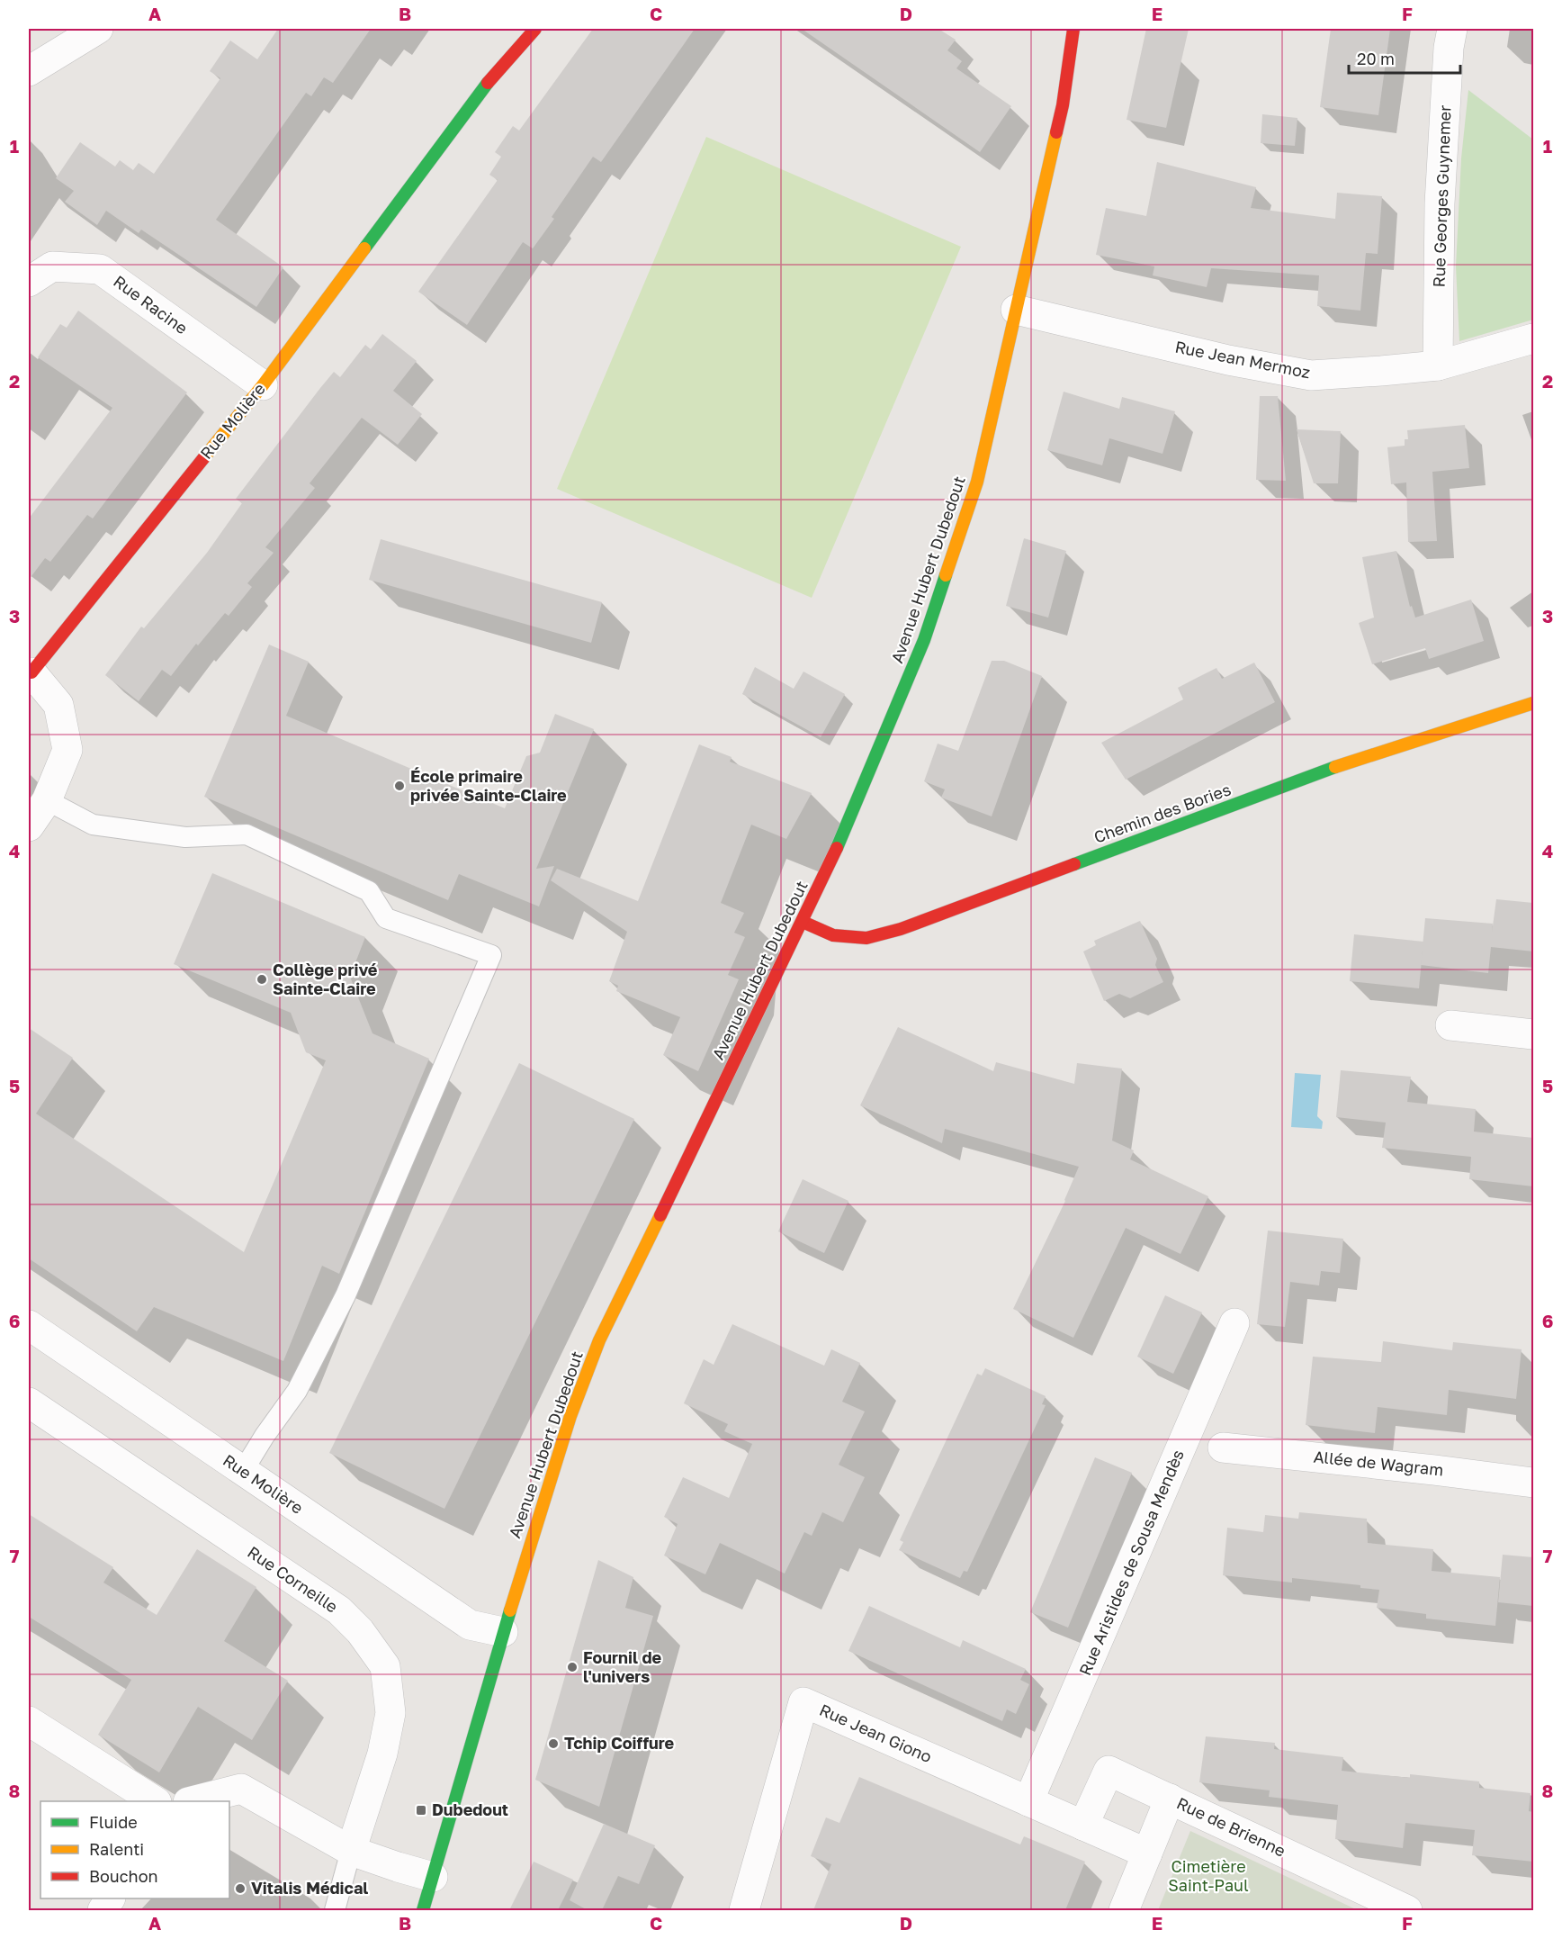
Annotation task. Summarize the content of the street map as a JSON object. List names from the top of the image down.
{
  "streets": {
    "main road": ["Rue Molière", "Avenue Hubert Dubedout", "Chemin des Bories"],
    "street": [
      "Rue Georges Guynemer",
      "Rue Racine",
      "Rue Jean Mermoz",
      "Allée de Wagram",
      "Rue Aristides de Sousa Mendès",
      "Rue Corneille",
      "Rue Jean Giono",
      "Rue de Brienne"
    ]
  },
  "crossings": [
    ["Rue Georges Guynemer", "Rue Jean Mermoz"],
    ["Rue Racine", "Rue Molière"],
    ["Rue Jean Mermoz", "Avenue Hubert Dubedout"],
    ["Rue Molière", "Avenue Hubert Dubedout"],
    ["Avenue Hubert Dubedout", "Chemin des Bories"],
    ["Rue Aristides de Sousa Mendès", "Rue Jean Giono"],
    ["Rue Jean Giono", "Rue de Brienne"]
  ],
  "parks": ["Cimetière Saint-Paul"],
  "places": {
    "other": [
      "École primaire privée Sainte-Claire",
      "Collège privé Sainte-Claire",
      "Fournil de l'univers",
      "Tchip Coiffure",
      "Vitalis Médical"
    ],
    "transit": ["Dubedout"]
  },
  "legend": ["Fluide", "Ralenti", "Bouchon"],
  "scale_bar": "20 m",
  "grid": {
    "columns": [
      "A",
      "B",
      "C",
      "D",
      "E",
      "F"
    ],
    "rows": [
      "1",
      "2",
      "3",
      "4",
      "5",
      "6",
      "7",
      "8"
    ]
  }
}
